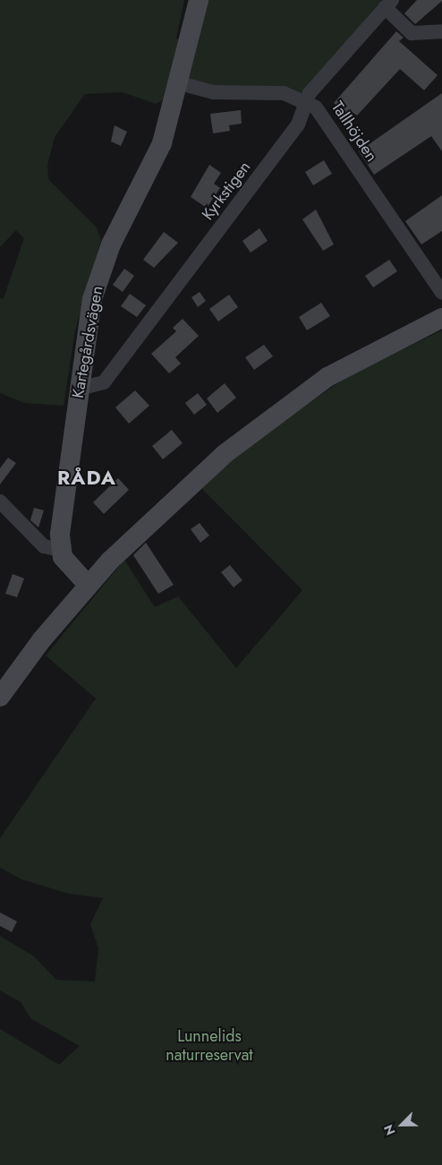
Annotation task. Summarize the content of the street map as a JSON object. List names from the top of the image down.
{
  "streets": {
    "street": ["Tallhöjden", "Kyrkstigen", "Kartegårdsvägen"]
  },
  "crossings": [
    ["Tallhöjden", "Kyrkstigen"],
    ["Tallhöjden", "Kartegårdsvägen"],
    ["Kyrkstigen", "Kartegårdsvägen"]
  ],
  "districts": ["RÅDA"],
  "parks": ["Lunnelids naturreservat"],
  "north": "bottom left"
}
